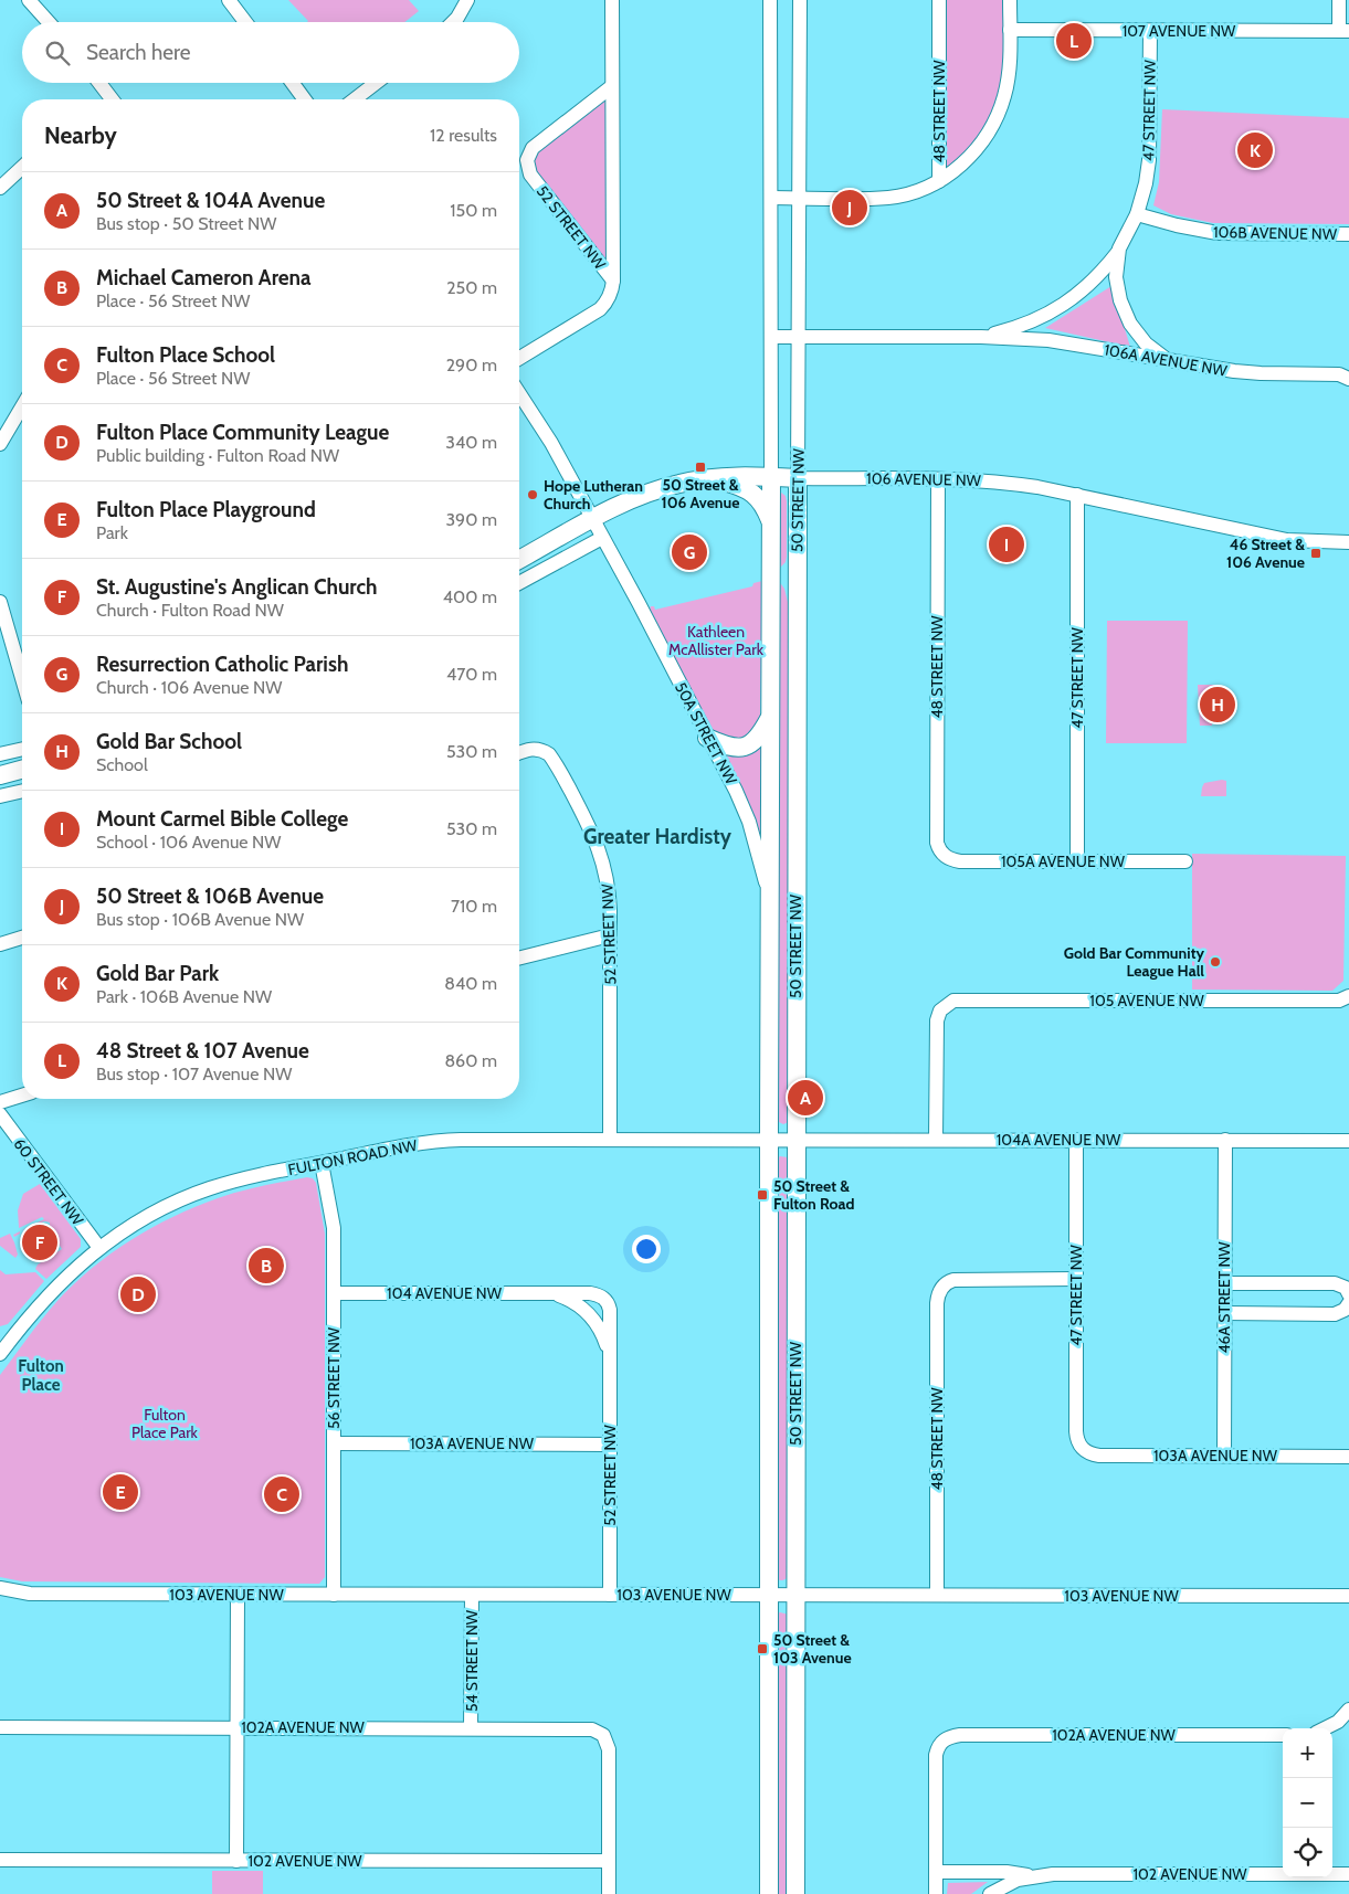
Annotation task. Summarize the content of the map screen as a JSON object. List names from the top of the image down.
{
  "streets": {
    "main road": ["106 AVENUE NW", "50 STREET NW"],
    "street": [
      "107 AVENUE NW",
      "47 STREET NW",
      "48 STREET NW",
      "52 STREET NW",
      "106B AVENUE NW",
      "106A AVENUE NW",
      "50A STREET NW",
      "105A AVENUE NW",
      "105 AVENUE NW",
      "104A AVENUE NW",
      "FULTON ROAD NW",
      "60 STREET NW",
      "104 AVENUE NW",
      "46A STREET NW",
      "56 STREET NW",
      "103A AVENUE NW",
      "103 AVENUE NW",
      "54 STREET NW",
      "102A AVENUE NW",
      "102 AVENUE NW"
    ]
  },
  "crossings": [
    ["107 AVENUE NW", "47 STREET NW"],
    ["107 AVENUE NW", "48 STREET NW"],
    ["47 STREET NW", "48 STREET NW"],
    ["47 STREET NW", "106B AVENUE NW"],
    ["47 STREET NW", "106A AVENUE NW"],
    ["47 STREET NW", "106 AVENUE NW"],
    ["47 STREET NW", "105A AVENUE NW"],
    ["47 STREET NW", "104A AVENUE NW"],
    ["47 STREET NW", "103A AVENUE NW"],
    ["48 STREET NW", "106 AVENUE NW"],
    ["48 STREET NW", "105A AVENUE NW"],
    ["48 STREET NW", "103 AVENUE NW"],
    ["52 STREET NW", "FULTON ROAD NW"],
    ["52 STREET NW", "104 AVENUE NW"],
    ["52 STREET NW", "103A AVENUE NW"],
    ["52 STREET NW", "103 AVENUE NW"],
    ["106A AVENUE NW", "50 STREET NW"],
    ["106 AVENUE NW", "50 STREET NW"],
    ["106 AVENUE NW", "50A STREET NW"],
    ["50 STREET NW", "50A STREET NW"],
    ["50 STREET NW", "104A AVENUE NW"],
    ["50 STREET NW", "FULTON ROAD NW"],
    ["50 STREET NW", "103 AVENUE NW"],
    ["105 AVENUE NW", "104A AVENUE NW"],
    ["104A AVENUE NW", "FULTON ROAD NW"],
    ["104A AVENUE NW", "46A STREET NW"],
    ["FULTON ROAD NW", "60 STREET NW"],
    ["FULTON ROAD NW", "56 STREET NW"],
    ["104 AVENUE NW", "56 STREET NW"],
    ["46A STREET NW", "103A AVENUE NW"],
    ["56 STREET NW", "103A AVENUE NW"],
    ["56 STREET NW", "103 AVENUE NW"],
    ["103 AVENUE NW", "54 STREET NW"],
    ["54 STREET NW", "102A AVENUE NW"],
    ["102A AVENUE NW", "102 AVENUE NW"]
  ],
  "districts": ["Greater Hardisty", "Fulton Place"],
  "parks": ["Kathleen McAllister Park", "Fulton Place Park"],
  "places": {
    "transit": [
      "50 Street & 106 Avenue",
      "46 Street & 106 Avenue",
      "50 Street & Fulton Road",
      "50 Street & 103 Avenue"
    ],
    "other": ["Hope Lutheran Church", "Gold Bar Community League Hall"]
  },
  "page": {
    "pins": [
      "L",
      "K",
      "J",
      "I",
      "G",
      "H",
      "A",
      "F",
      "B",
      "D",
      "E",
      "C"
    ],
    "search": "Search here",
    "heading": ["Nearby", "12 results"],
    "list": [
      {
        "mark": "A",
        "name": "50 Street & 104A Avenue",
        "note": "Bus stop · 50 Street NW",
        "value": "150 m"
      },
      {
        "mark": "B",
        "name": "Michael Cameron Arena",
        "note": "Place · 56 Street NW",
        "value": "250 m"
      },
      {
        "mark": "C",
        "name": "Fulton Place School",
        "note": "Place · 56 Street NW",
        "value": "290 m"
      },
      {
        "mark": "D",
        "name": "Fulton Place Community League",
        "note": "Public building · Fulton Road NW",
        "value": "340 m"
      },
      {
        "mark": "E",
        "name": "Fulton Place Playground",
        "note": "Park",
        "value": "390 m"
      },
      {
        "mark": "F",
        "name": "St. Augustine's Anglican Church",
        "note": "Church · Fulton Road NW",
        "value": "400 m"
      },
      {
        "mark": "G",
        "name": "Resurrection Catholic Parish",
        "note": "Church · 106 Avenue NW",
        "value": "470 m"
      },
      {
        "mark": "H",
        "name": "Gold Bar School",
        "note": "School",
        "value": "530 m"
      },
      {
        "mark": "I",
        "name": "Mount Carmel Bible College",
        "note": "School · 106 Avenue NW",
        "value": "530 m"
      },
      {
        "mark": "J",
        "name": "50 Street & 106B Avenue",
        "note": "Bus stop · 106B Avenue NW",
        "value": "710 m"
      },
      {
        "mark": "K",
        "name": "Gold Bar Park",
        "note": "Park · 106B Avenue NW",
        "value": "840 m"
      },
      {
        "mark": "L",
        "name": "48 Street & 107 Avenue",
        "note": "Bus stop · 107 Avenue NW",
        "value": "860 m"
      }
    ],
    "map_buttons": ["+", "−"]
  }
}
